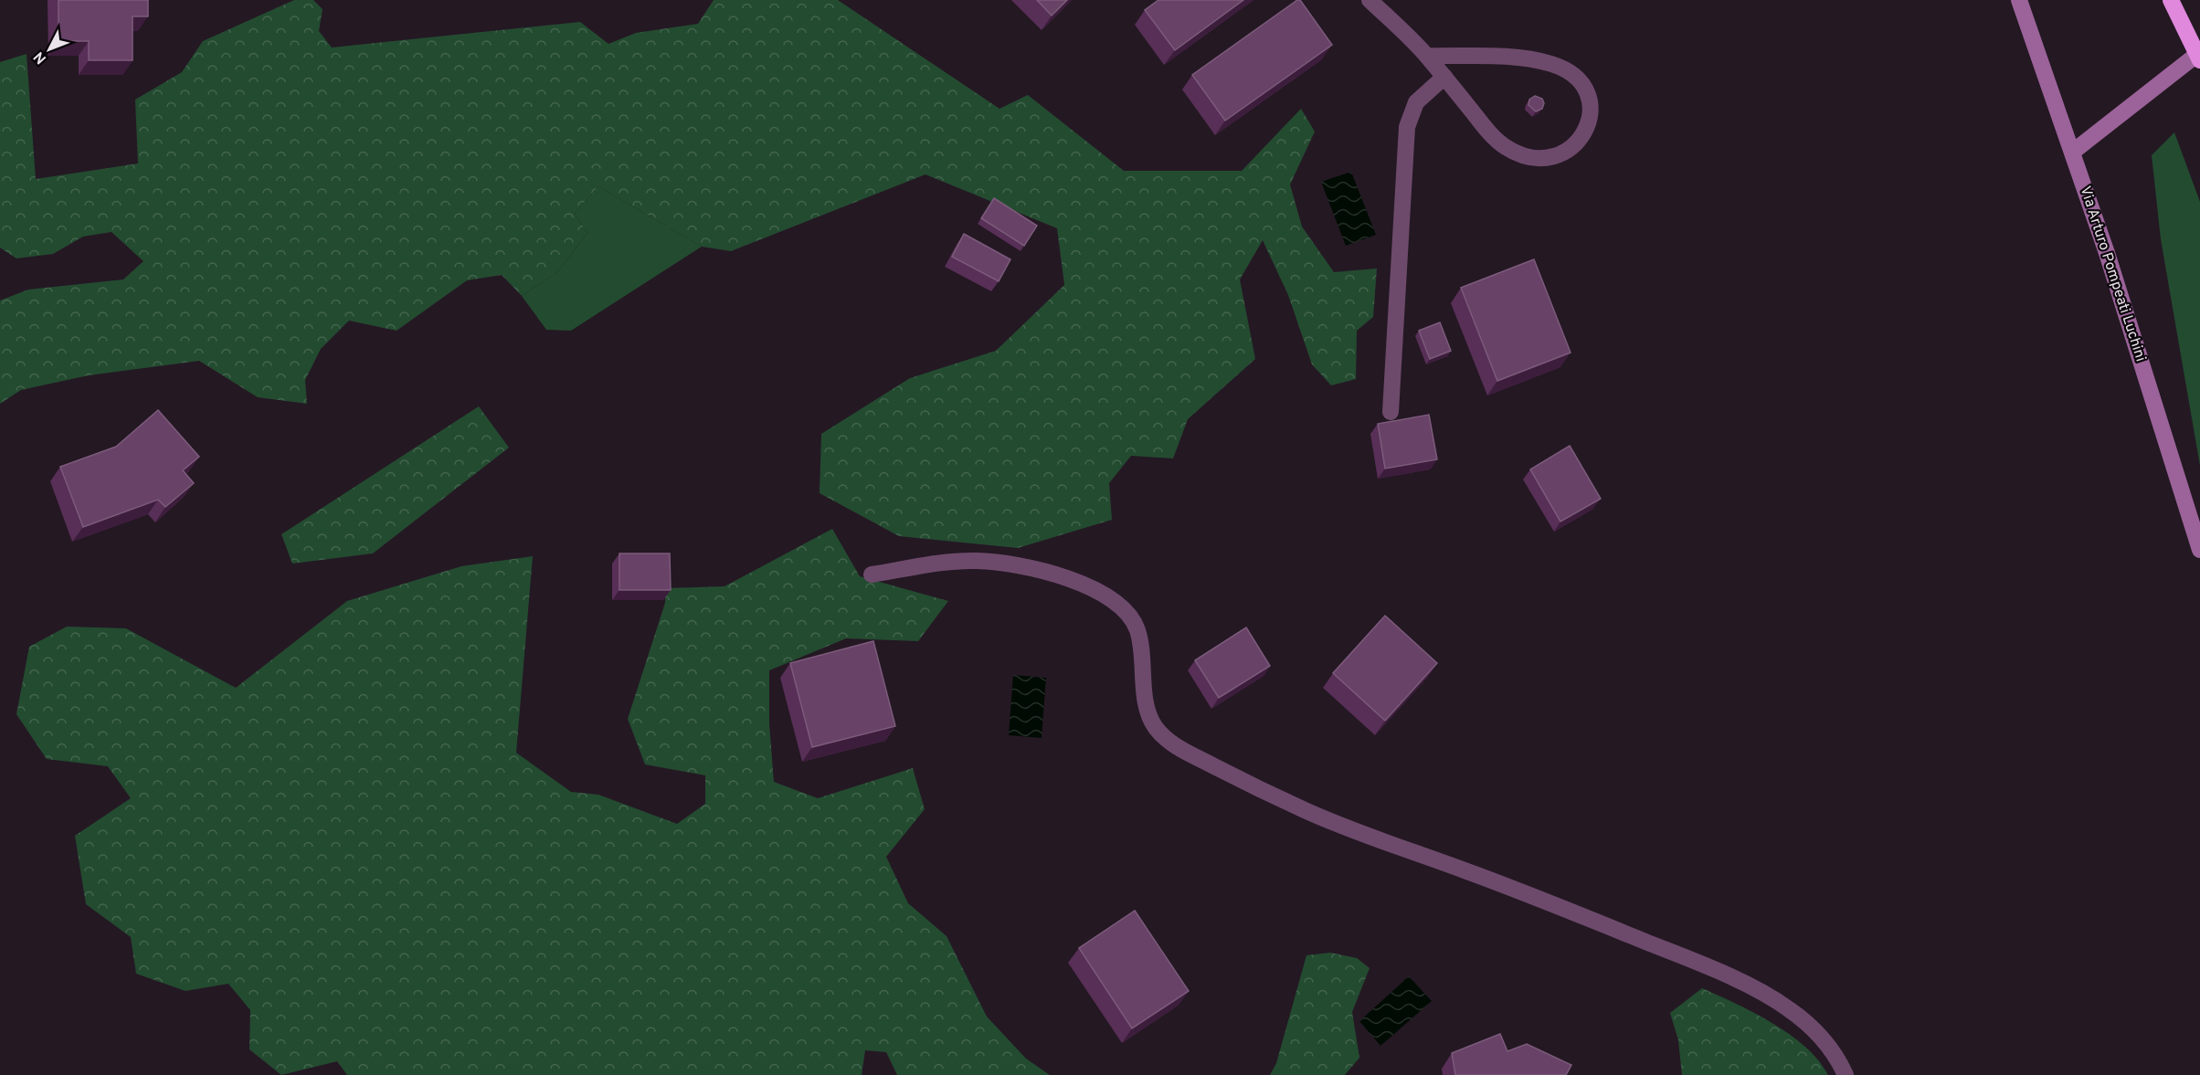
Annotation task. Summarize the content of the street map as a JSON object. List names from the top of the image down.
{
  "streets": {
    "street": ["Via Arturo Pompeati Luchini"]
  },
  "north": "bottom left"
}
